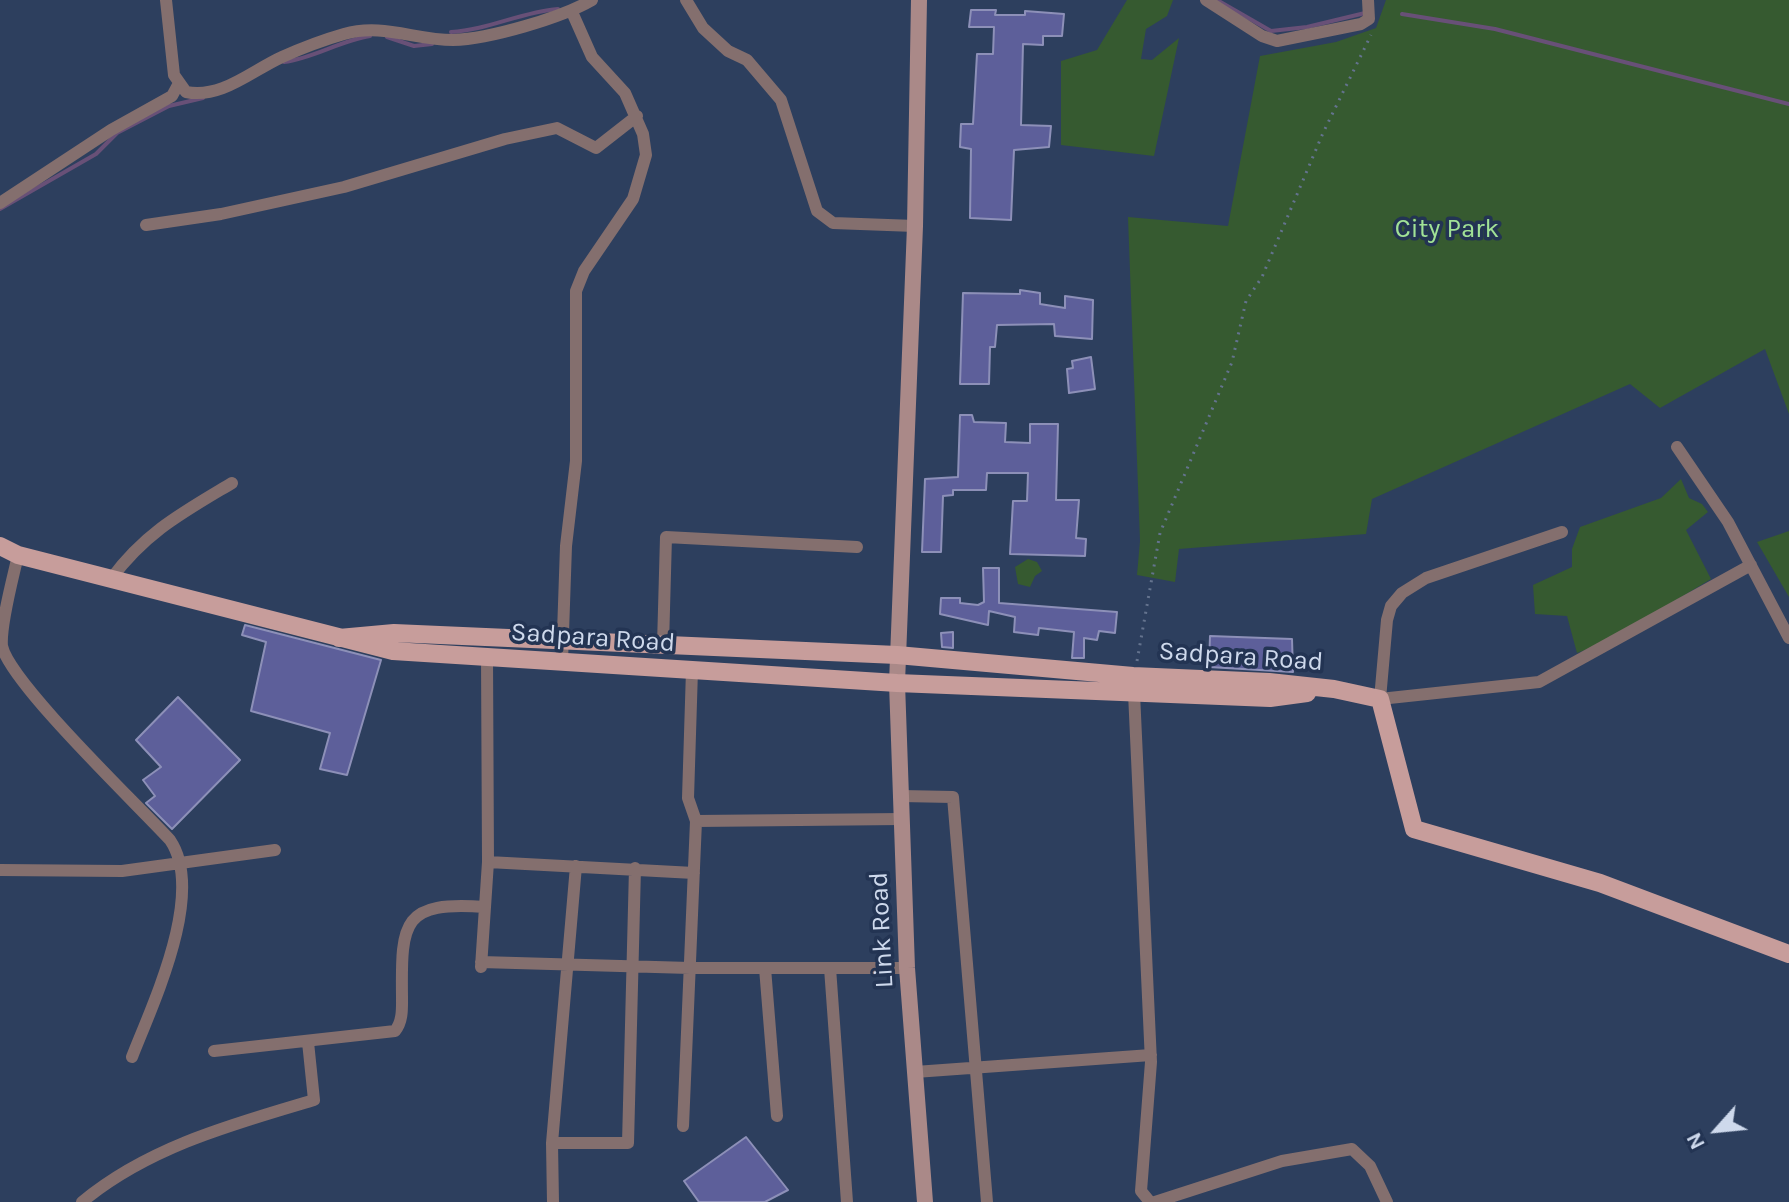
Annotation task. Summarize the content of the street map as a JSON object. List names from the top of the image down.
{
  "streets": {
    "main road": ["Sadpara Road", "Link Road"]
  },
  "crossings": [
    ["Sadpara Road", "Link Road"]
  ],
  "parks": ["City Park"],
  "north": "bottom left"
}
